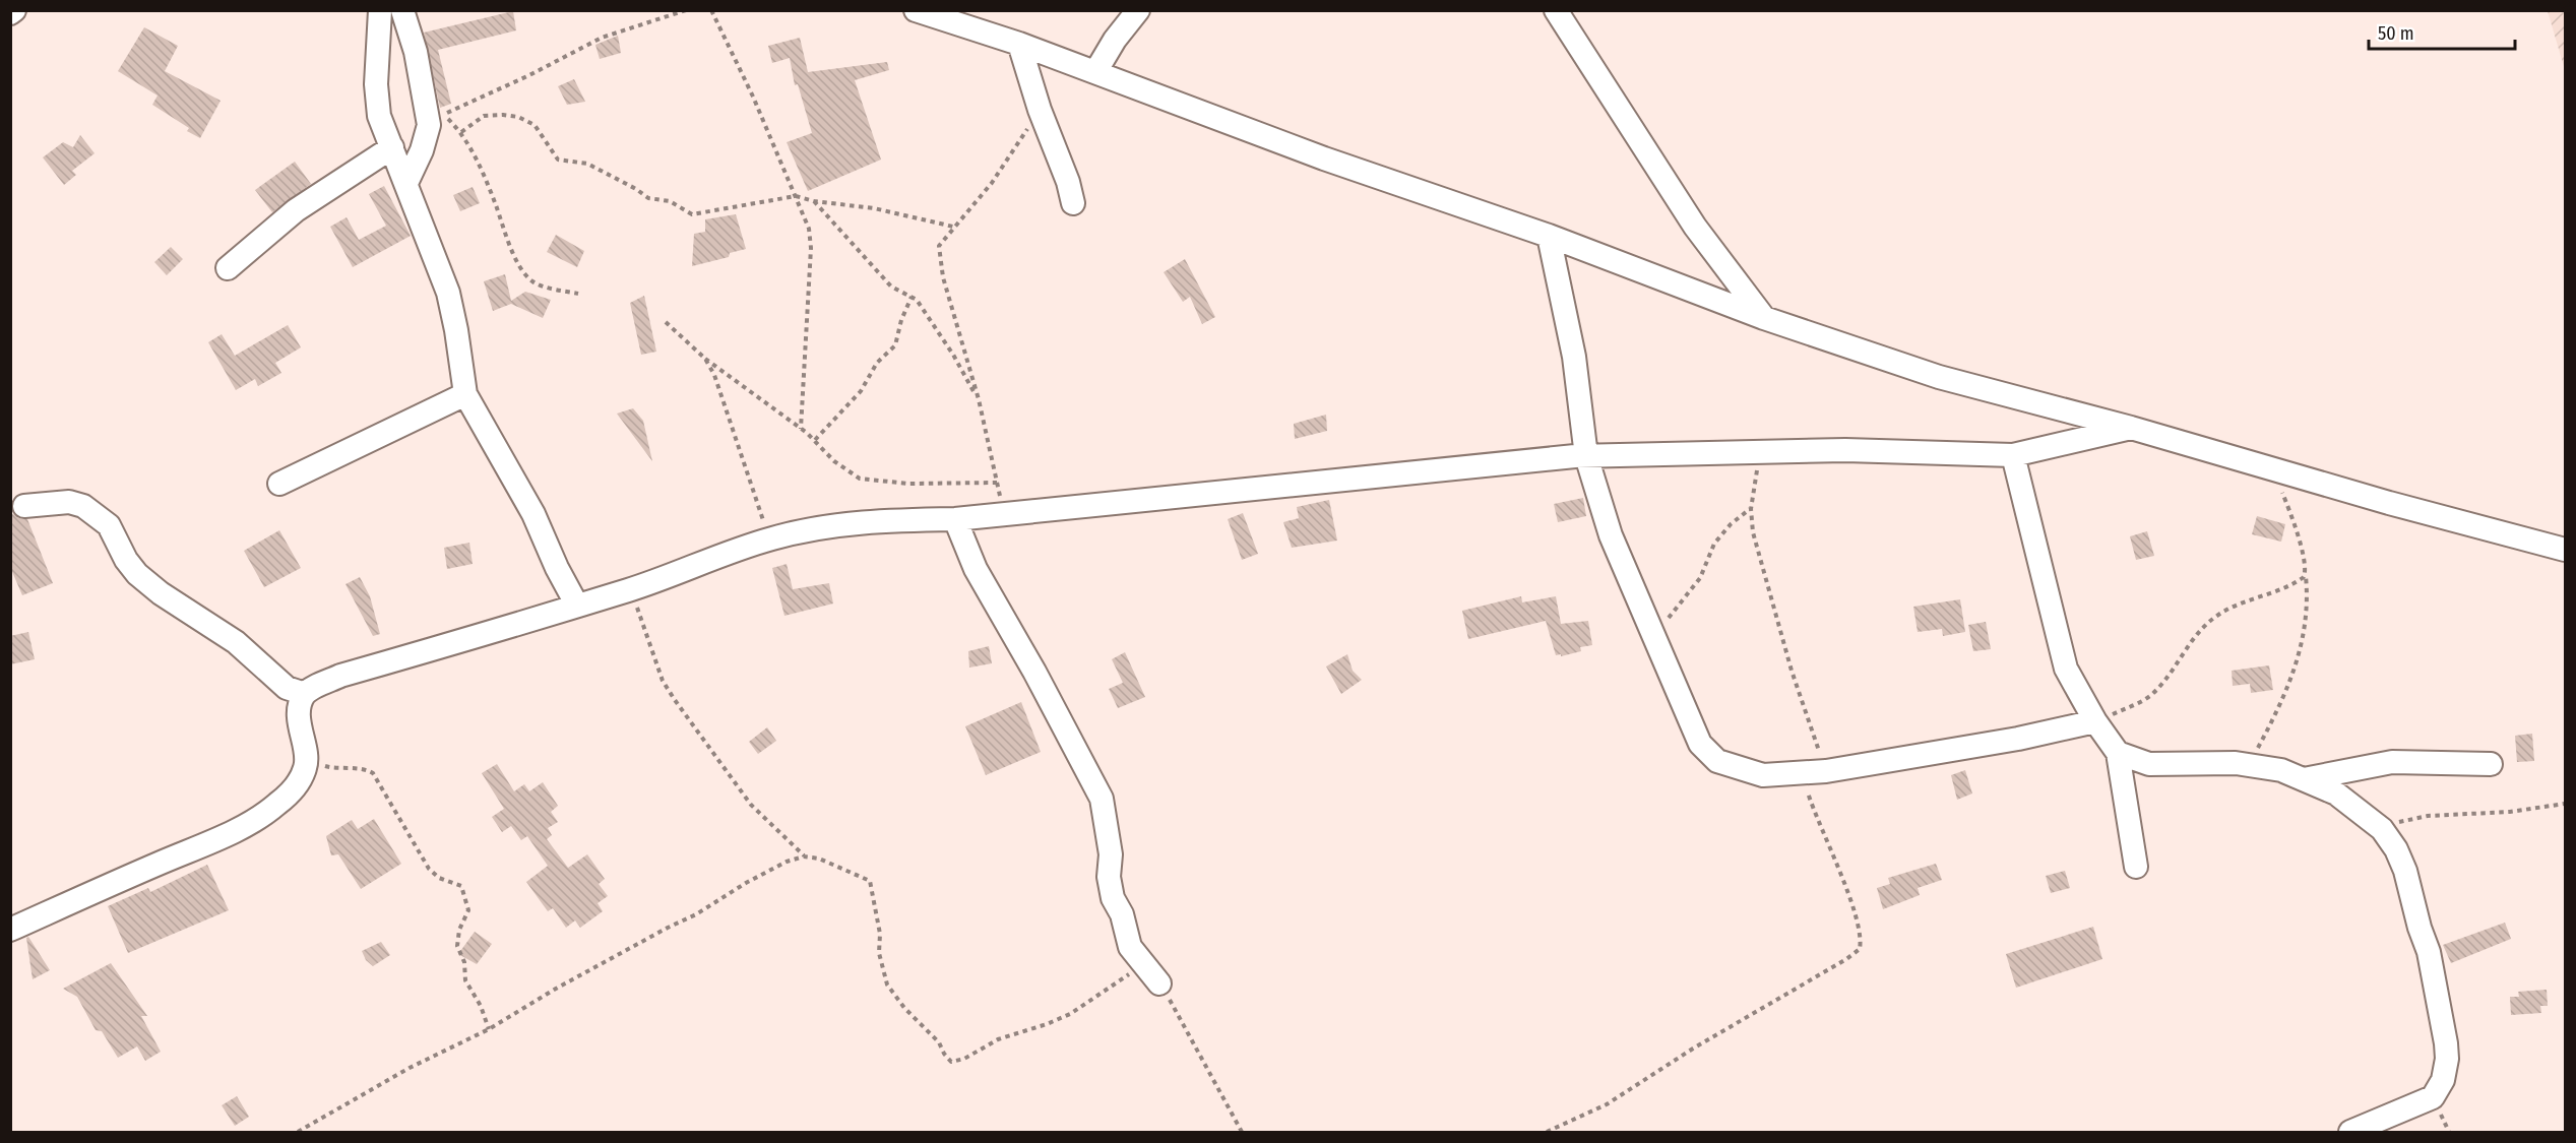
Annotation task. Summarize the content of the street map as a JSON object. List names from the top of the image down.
{
  "scale_bar": "50 m"
}
